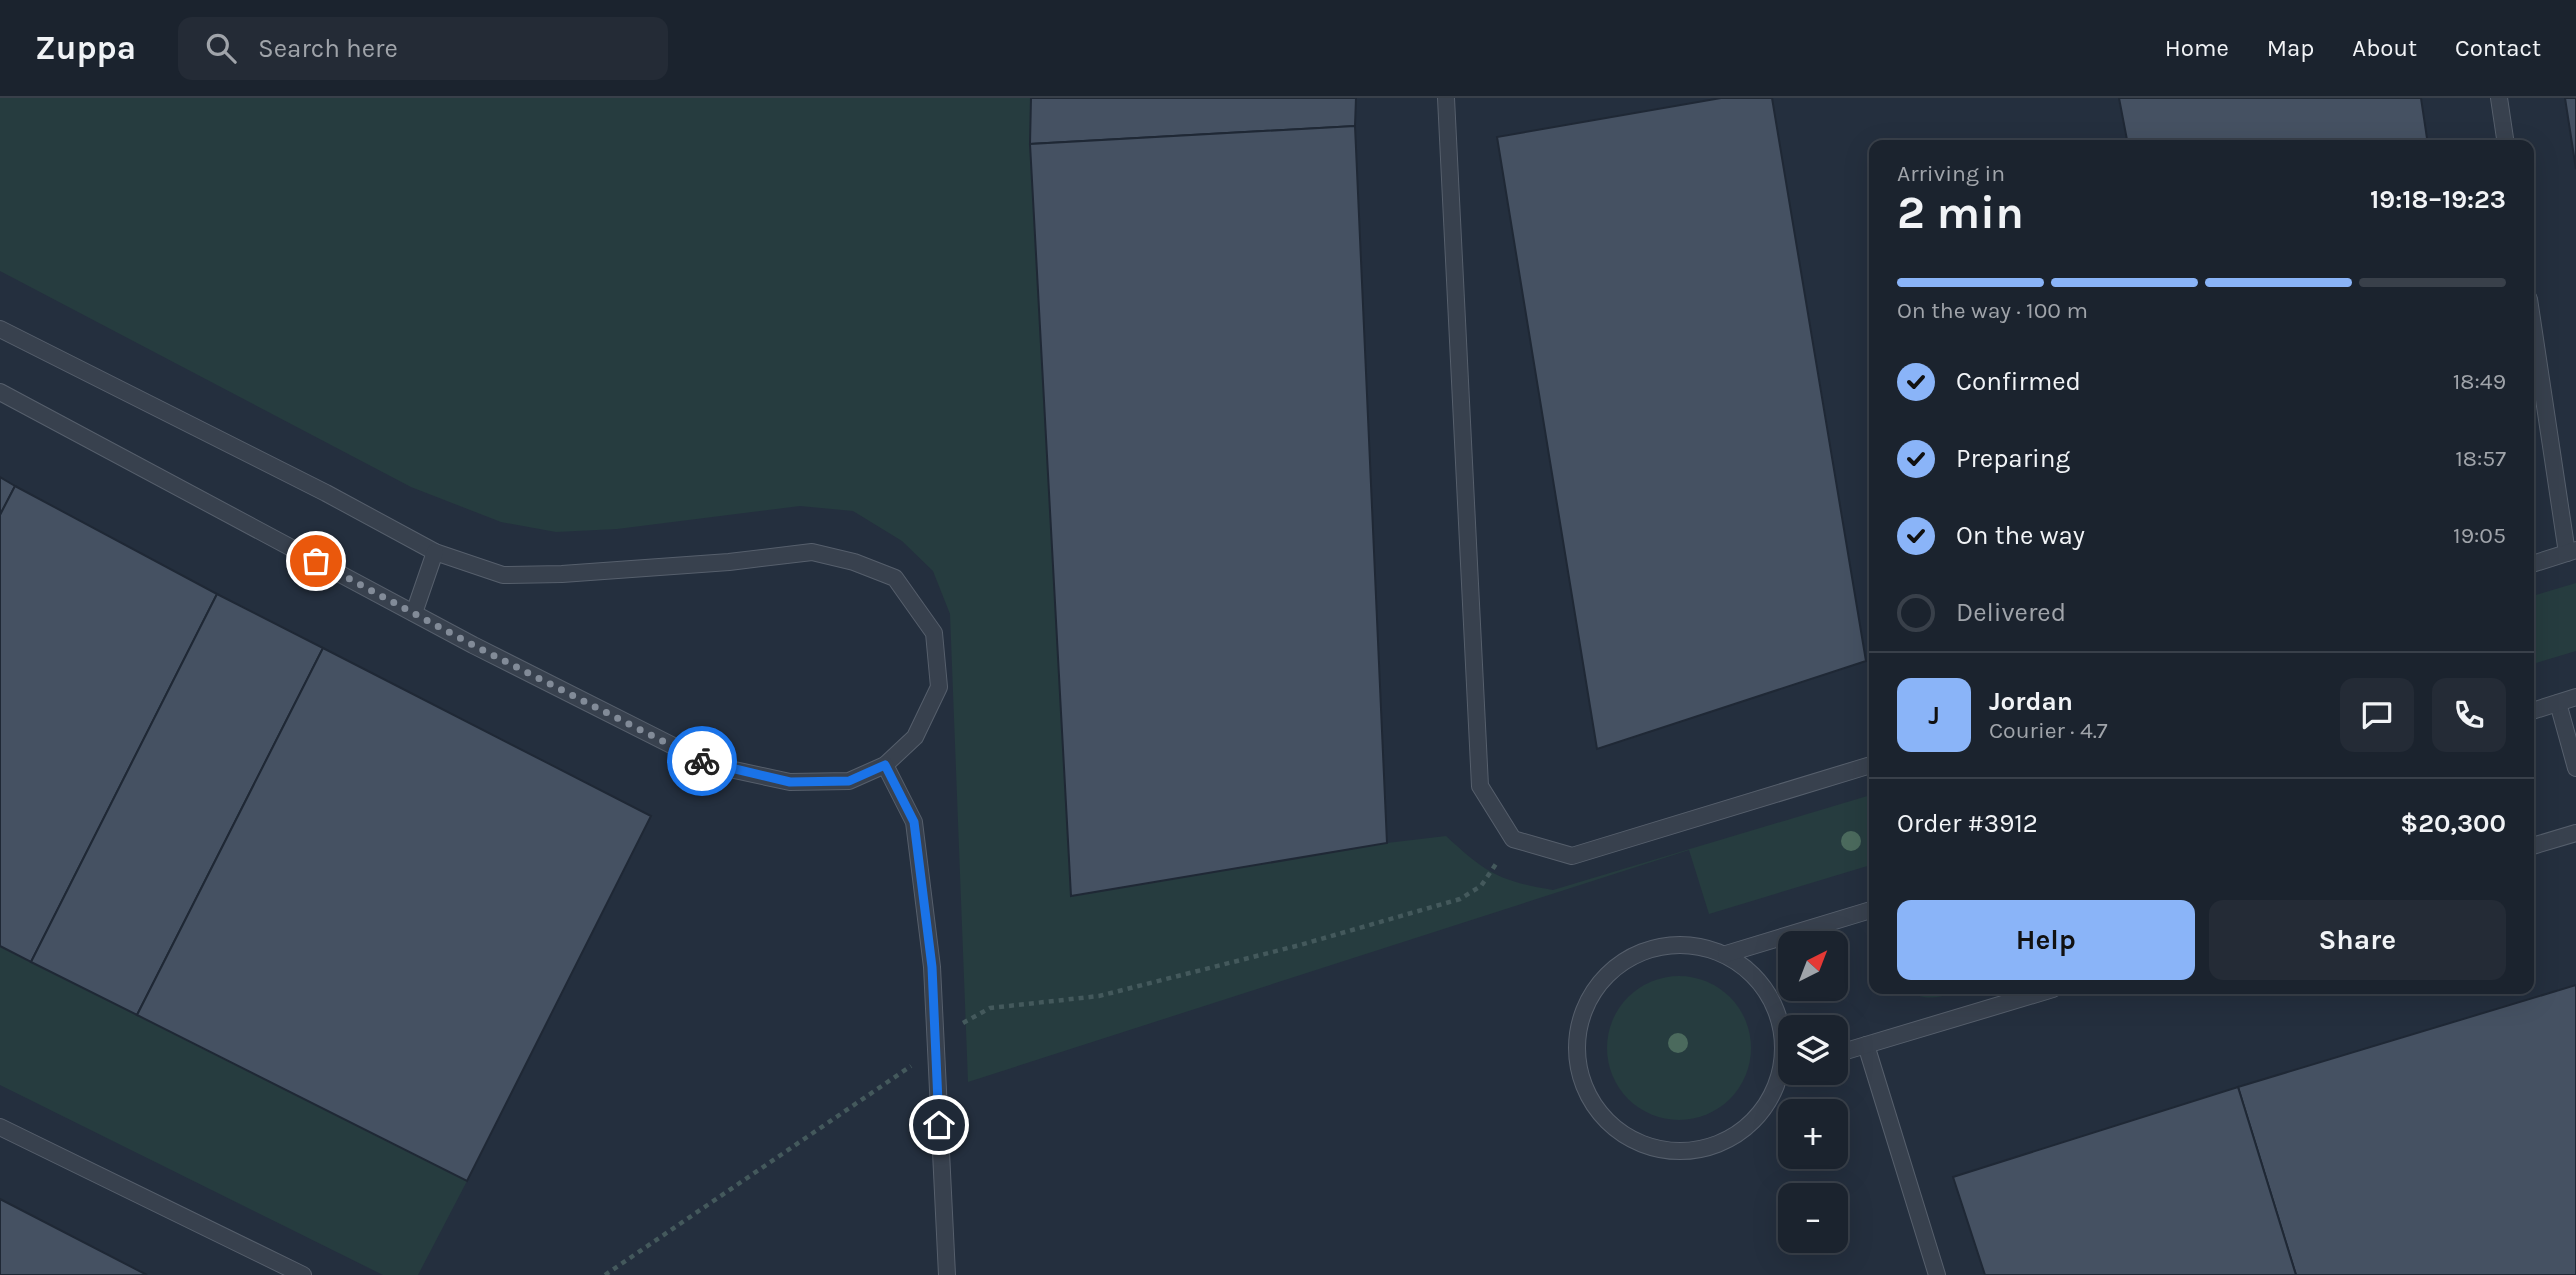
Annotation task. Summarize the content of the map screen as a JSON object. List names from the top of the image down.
{
  "north": "top right",
  "page": {
    "header": "Zuppa",
    "search": "Search here",
    "nav": [
      "Home",
      "Map",
      "About",
      "Contact"
    ],
    "heading": ["2 min", "Arriving in", "19:18–19:23"],
    "panel": [
      "Jordan",
      "Courier · 4.7",
      "Order #3912",
      "$20,300"
    ],
    "bar": "On the way · 100 m",
    "list": [
      ["Confirmed", "18:49"],
      ["Preparing", "18:57"],
      ["On the way", "19:05"],
      "Delivered"
    ],
    "round": "J",
    "buttons": ["Help", "Share"],
    "map_buttons": ["+", "−"]
  }
}
